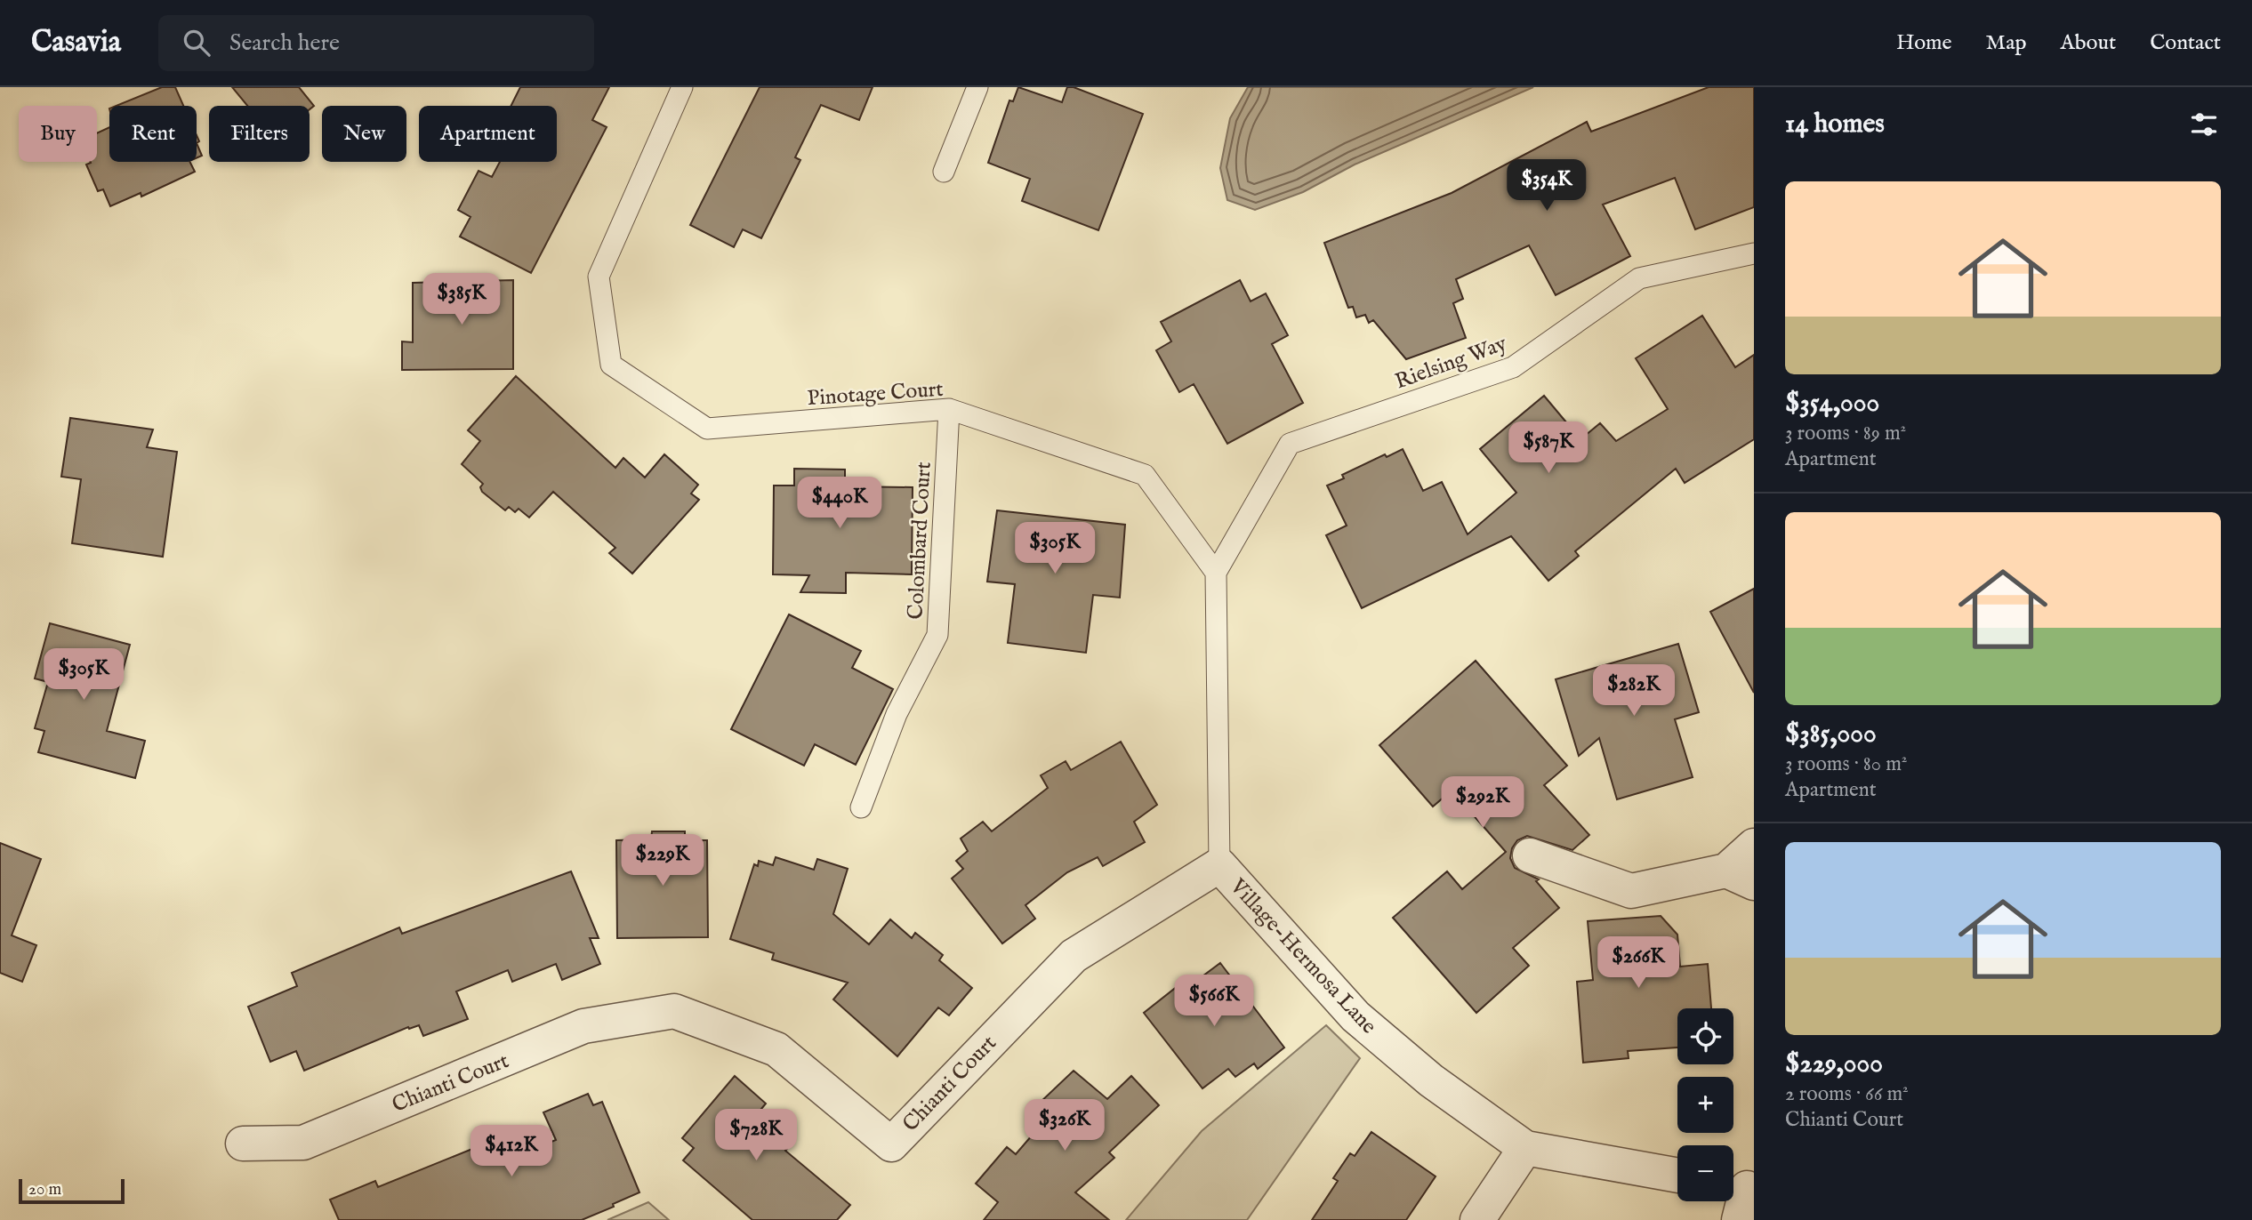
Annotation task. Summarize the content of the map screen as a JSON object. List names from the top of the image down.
{
  "streets": {
    "street": ["Village-Hermosa Lane", "Chianti Court"],
    "lane": ["Rielsing Way", "Pinotage Court", "Colombard Court"]
  },
  "crossings": [
    ["Rielsing Way", "Pinotage Court"],
    ["Pinotage Court", "Colombard Court"],
    ["Village-Hermosa Lane", "Chianti Court"]
  ],
  "scale_bar": "20 m",
  "page": {
    "header": "Casavia",
    "search": "Search here",
    "nav": [
      "Home",
      "Map",
      "About",
      "Contact"
    ],
    "heading": "14 homes",
    "chip": [
      "Buy",
      "Rent",
      "Filters",
      "New",
      "Apartment"
    ],
    "price": [
      "$354K",
      "$385K",
      "$587K",
      "$440K",
      "$305K",
      "$305K",
      "$282K",
      "$292K",
      "$229K",
      "$266K",
      "$566K",
      "$326K",
      "$728K",
      "$412K"
    ],
    "list": [
      {
        "name": "$354,000",
        "note": "3 rooms · 89 m² · Apartment"
      },
      {
        "name": "$385,000",
        "note": "3 rooms · 80 m² · Apartment"
      },
      {
        "name": "$229,000",
        "note": "2 rooms · 66 m² · Chianti Court"
      }
    ],
    "map_buttons": ["+", "−"],
    "scale": "20 m"
  }
}
